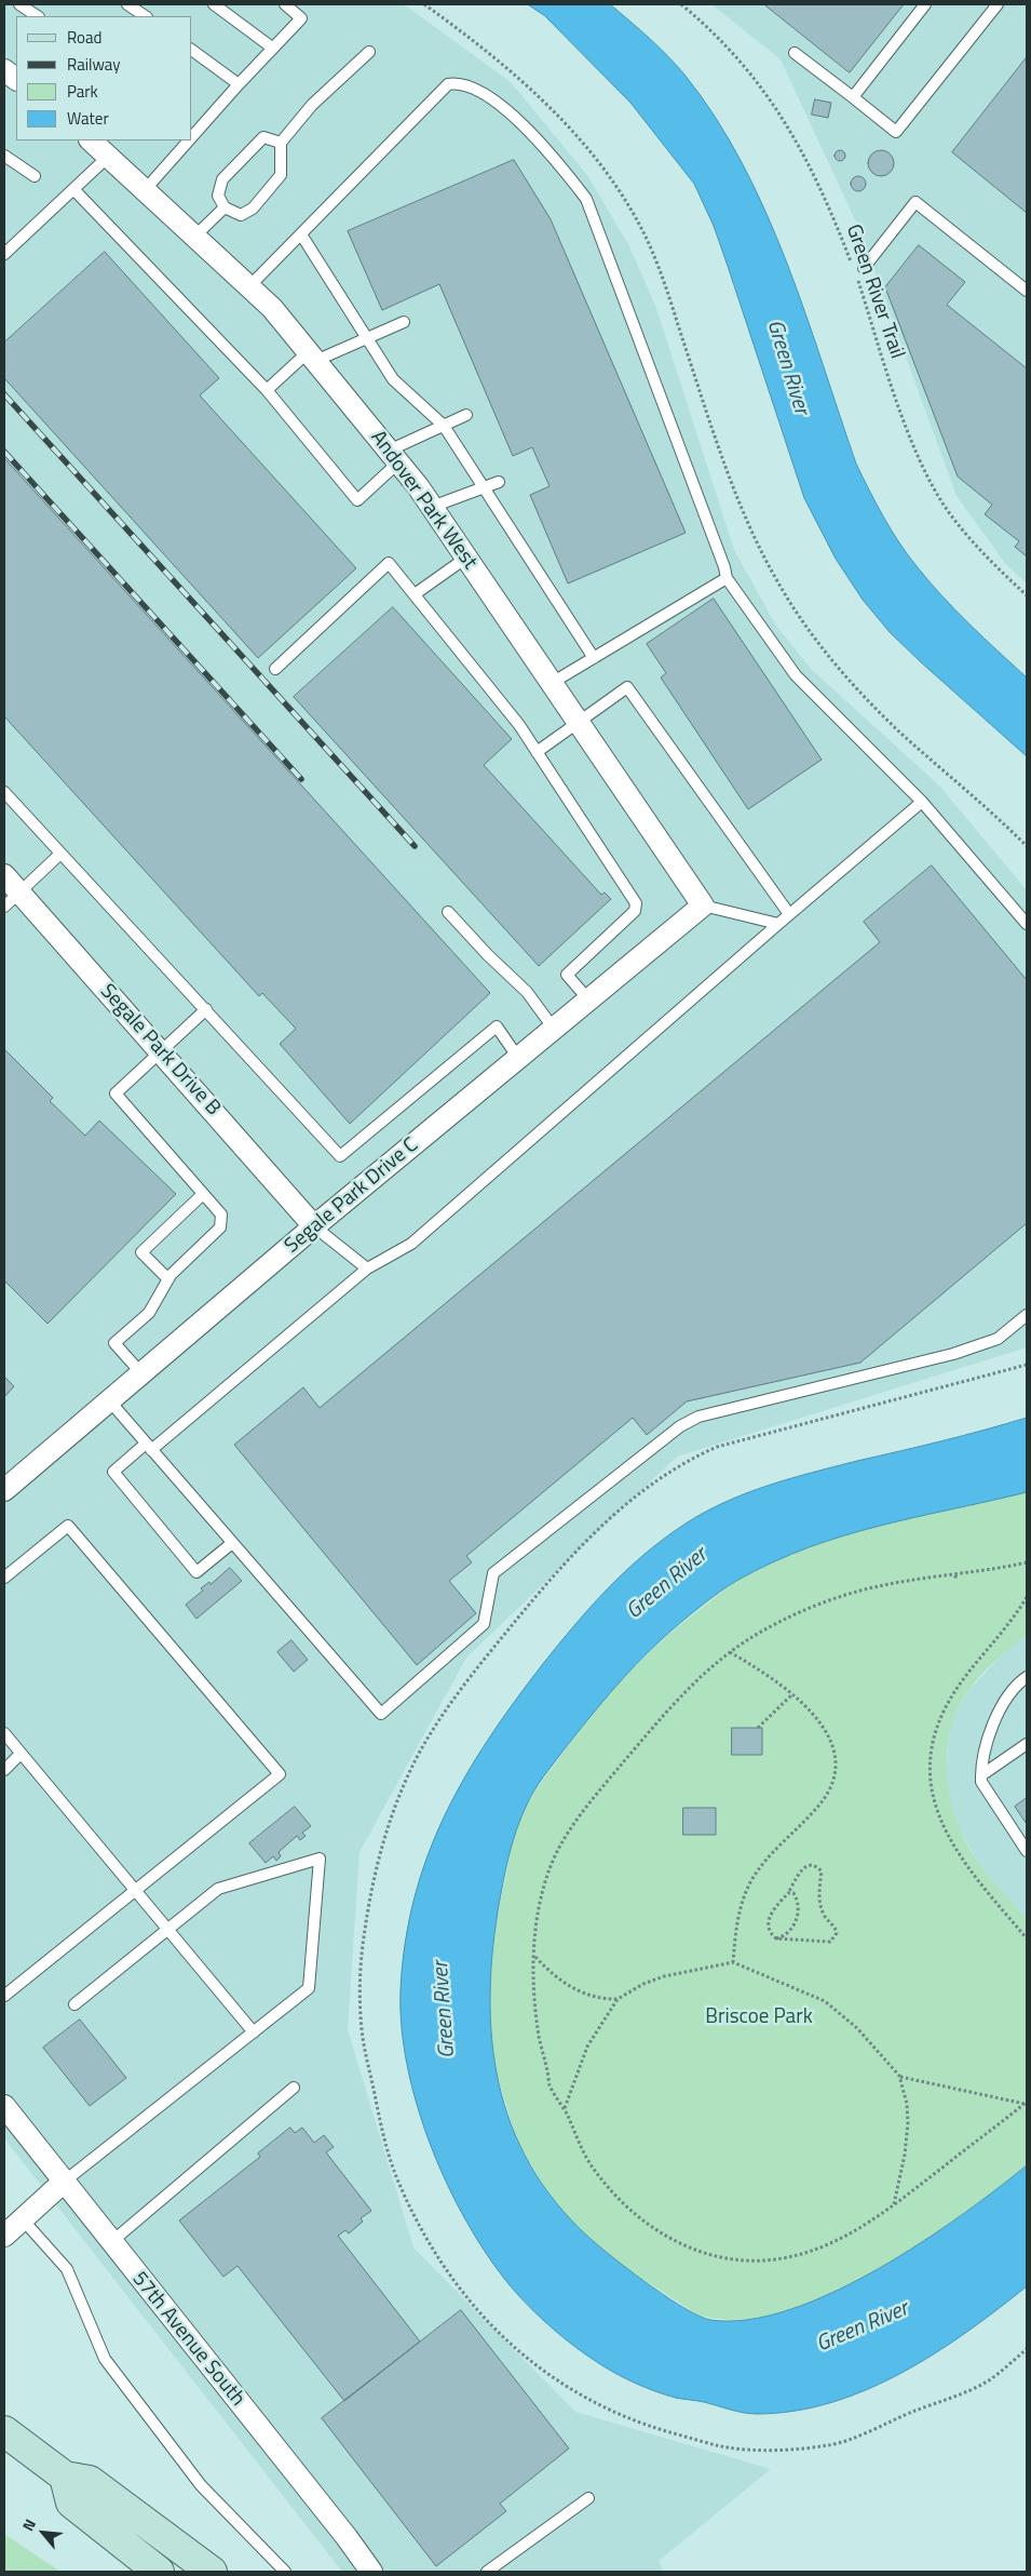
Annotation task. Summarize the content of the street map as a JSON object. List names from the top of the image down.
{
  "streets": {
    "street": [
      "Andover Park West",
      "Segale Park Drive B",
      "Segale Park Drive C",
      "57th Avenue South"
    ],
    "path": ["Green River Trail"]
  },
  "crossings": [
    ["Andover Park West", "Segale Park Drive C"],
    ["Segale Park Drive B", "Segale Park Drive C"]
  ],
  "water": ["Green River"],
  "parks": ["Briscoe Park"],
  "legend": [
    "Road",
    "Railway",
    "Park",
    "Water"
  ],
  "north": "top left"
}
